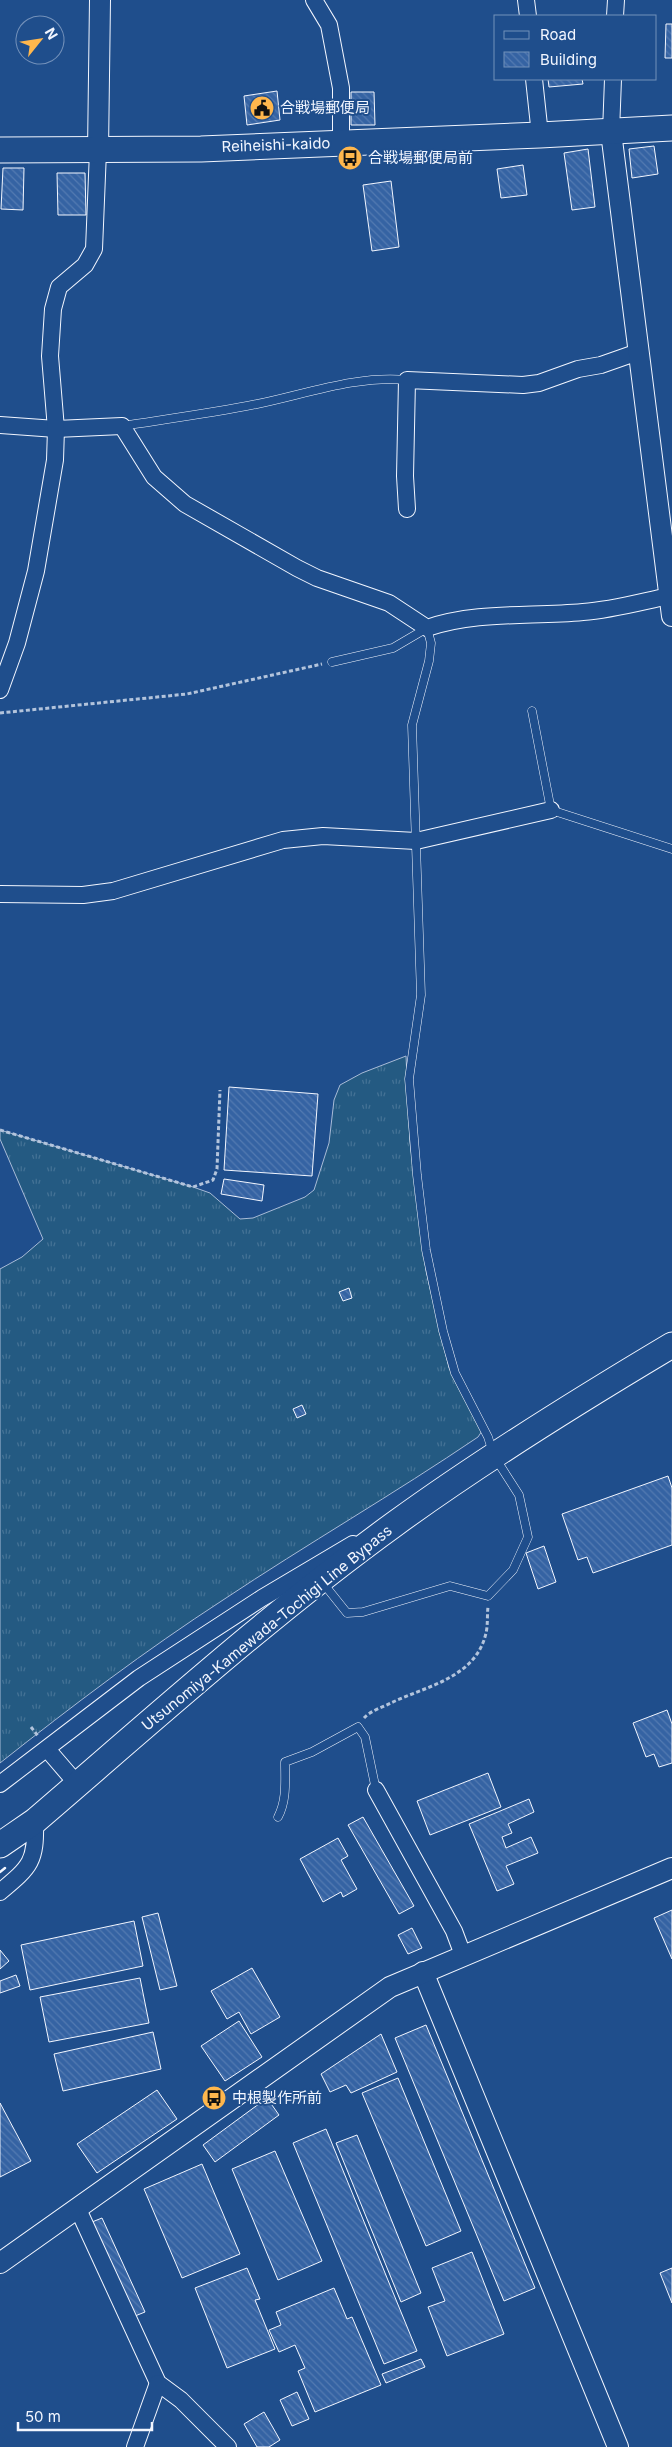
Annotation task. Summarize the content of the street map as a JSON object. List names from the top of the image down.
{
  "streets": {
    "main road": ["Reiheishi-kaido", "Utsunomiya-Kamewada-Tochigi Line Bypass"]
  },
  "places": {
    "public building": ["合戦場郵便局"],
    "bus stop": ["合戦場郵便局前", "中根製作所前"]
  },
  "legend": ["Road", "Building"],
  "scale_bar": "50 m",
  "north": "top right"
}
